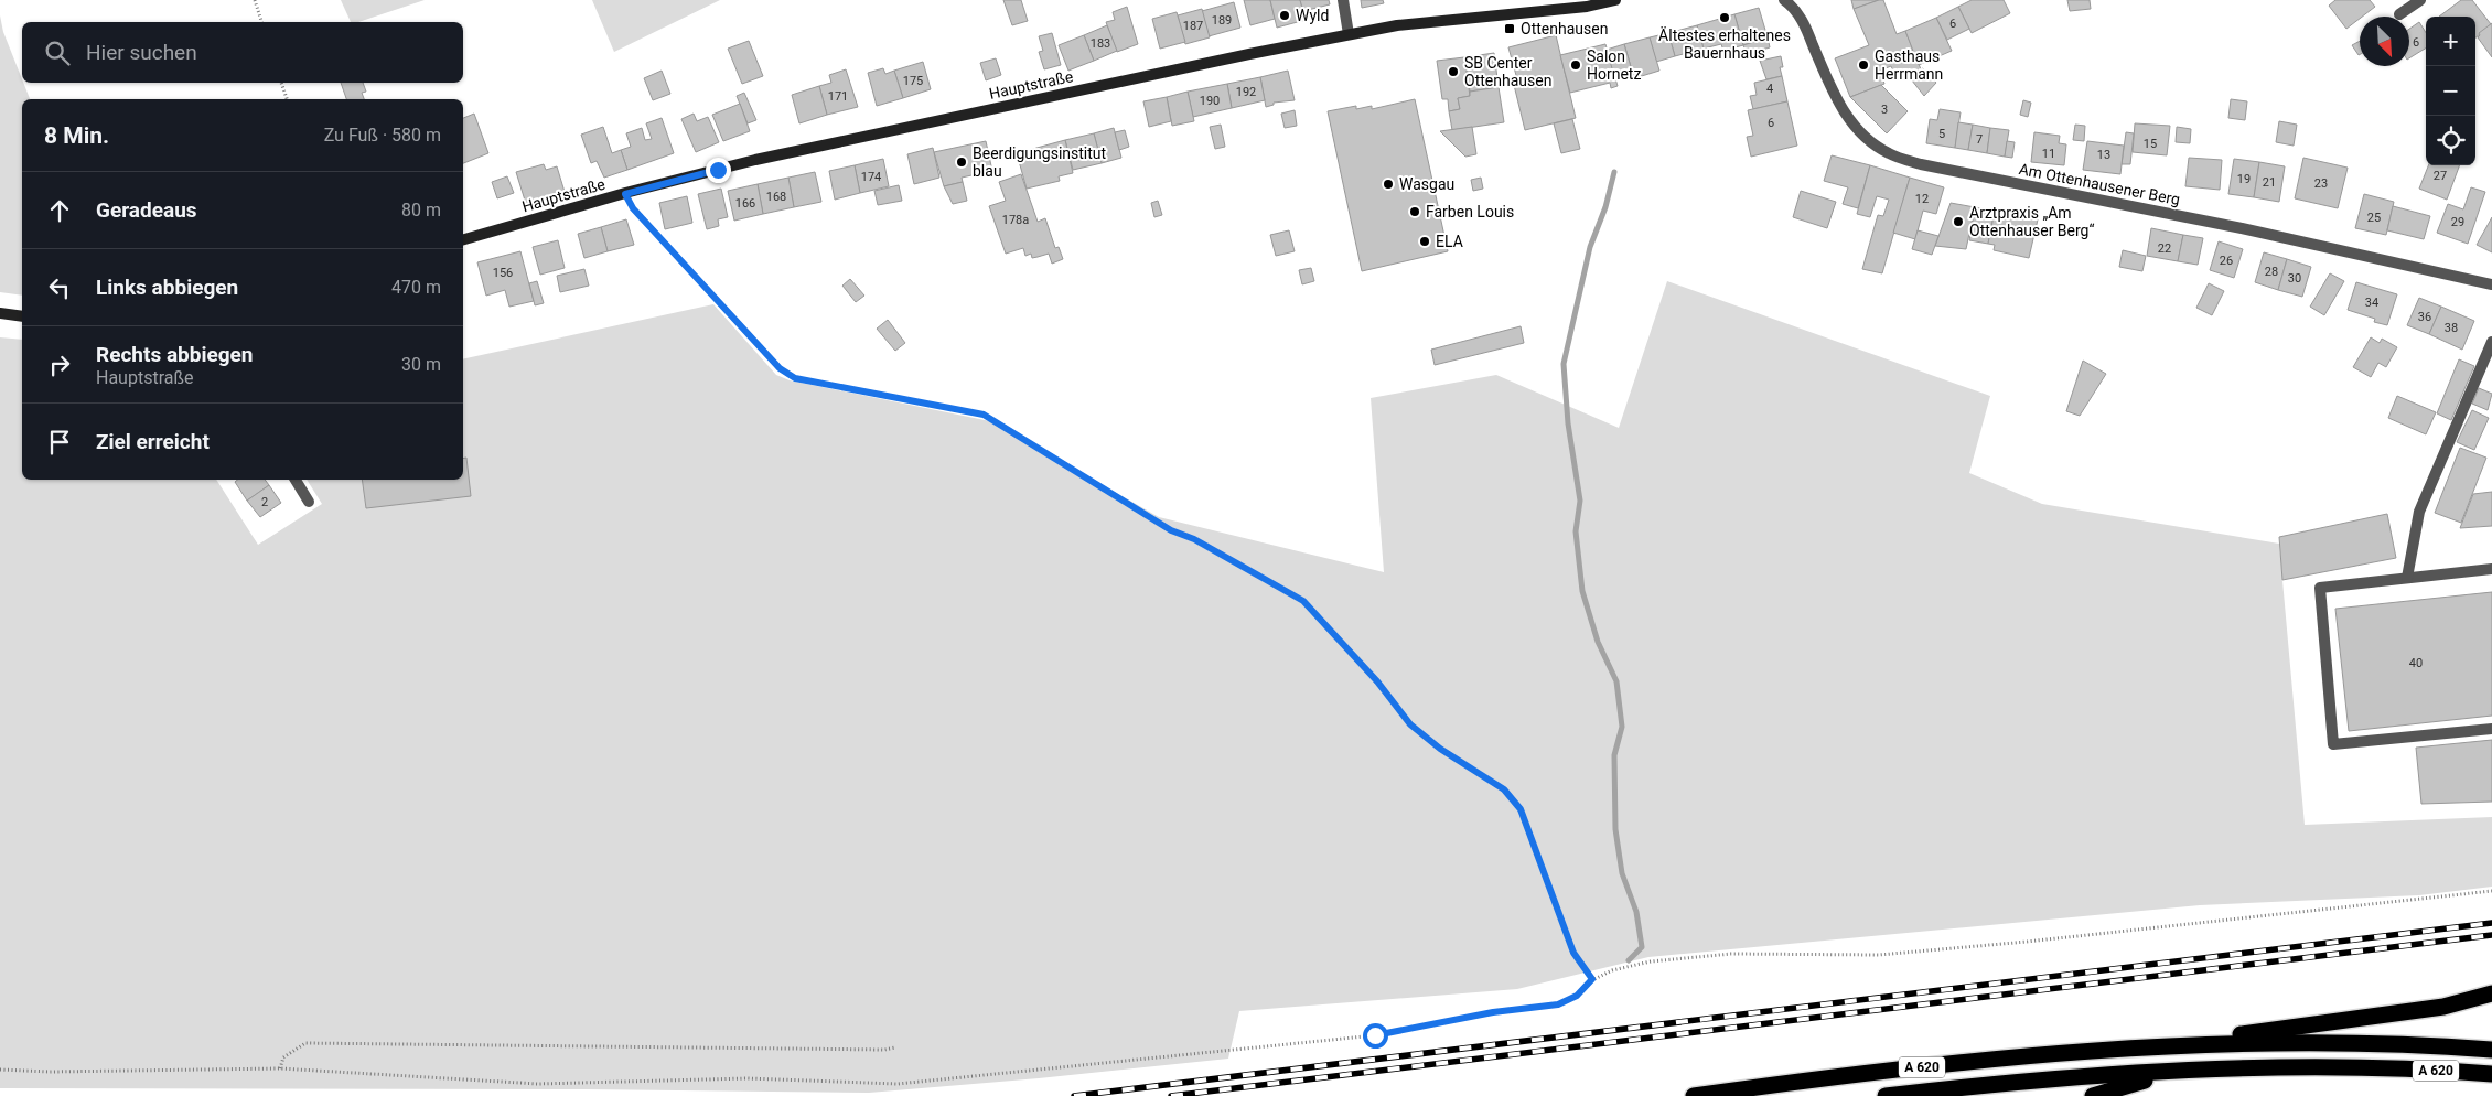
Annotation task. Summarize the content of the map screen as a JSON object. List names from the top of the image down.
{
  "streets": {
    "highway": ["A 620"],
    "main road": ["Hauptstraße"],
    "street": ["Am Ottenhausener Berg"]
  },
  "places": {
    "other": [
      "Wyld",
      "Ältestes erhaltenes Bauernhaus",
      "Salon Hornetz",
      "Gasthaus Herrmann",
      "SB Center Ottenhausen",
      "Beerdigungsinstitut blau",
      "Wasgau",
      "Farben Louis",
      "Arztpraxis „Am Ottenhauser Berg“",
      "ELA"
    ],
    "transit": ["Ottenhausen"]
  },
  "house_numbers": [
    "189",
    "6",
    "187",
    "6",
    "183",
    "175",
    "4",
    "192",
    "171",
    "190",
    "3",
    "6",
    "5",
    "7",
    "15",
    "11",
    "13",
    "27",
    "174",
    "19",
    "21",
    "23",
    "168",
    "12",
    "166",
    "25",
    "178a",
    "29",
    "22",
    "26",
    "28",
    "156",
    "30",
    "34",
    "36",
    "38",
    "2",
    "40"
  ],
  "north": "bottom right",
  "page": {
    "map_buttons": ["+", "−"],
    "search": "Hier suchen",
    "heading": ["8 Min.", "Zu Fuß · 580 m"],
    "list": [
      ["Geradeaus", "80 m"],
      ["Links abbiegen", "470 m"],
      ["Rechts abbiegen", "Hauptstraße", "30 m"],
      "Ziel erreicht"
    ]
  }
}
